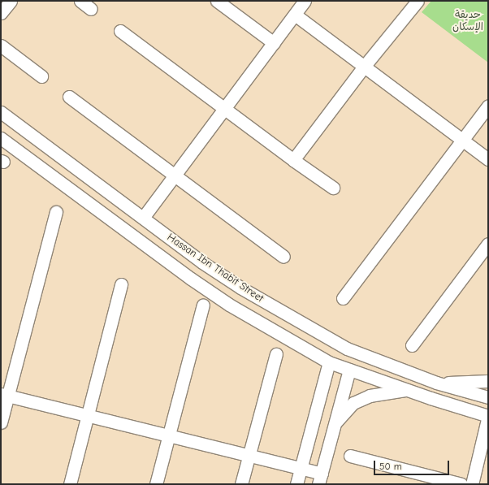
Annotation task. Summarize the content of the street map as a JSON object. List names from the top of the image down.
{
  "streets": {
    "street": ["Hassan Ibn Thabit Street"]
  },
  "parks": ["حديقة الإسكان"],
  "scale_bar": "50 m"
}
